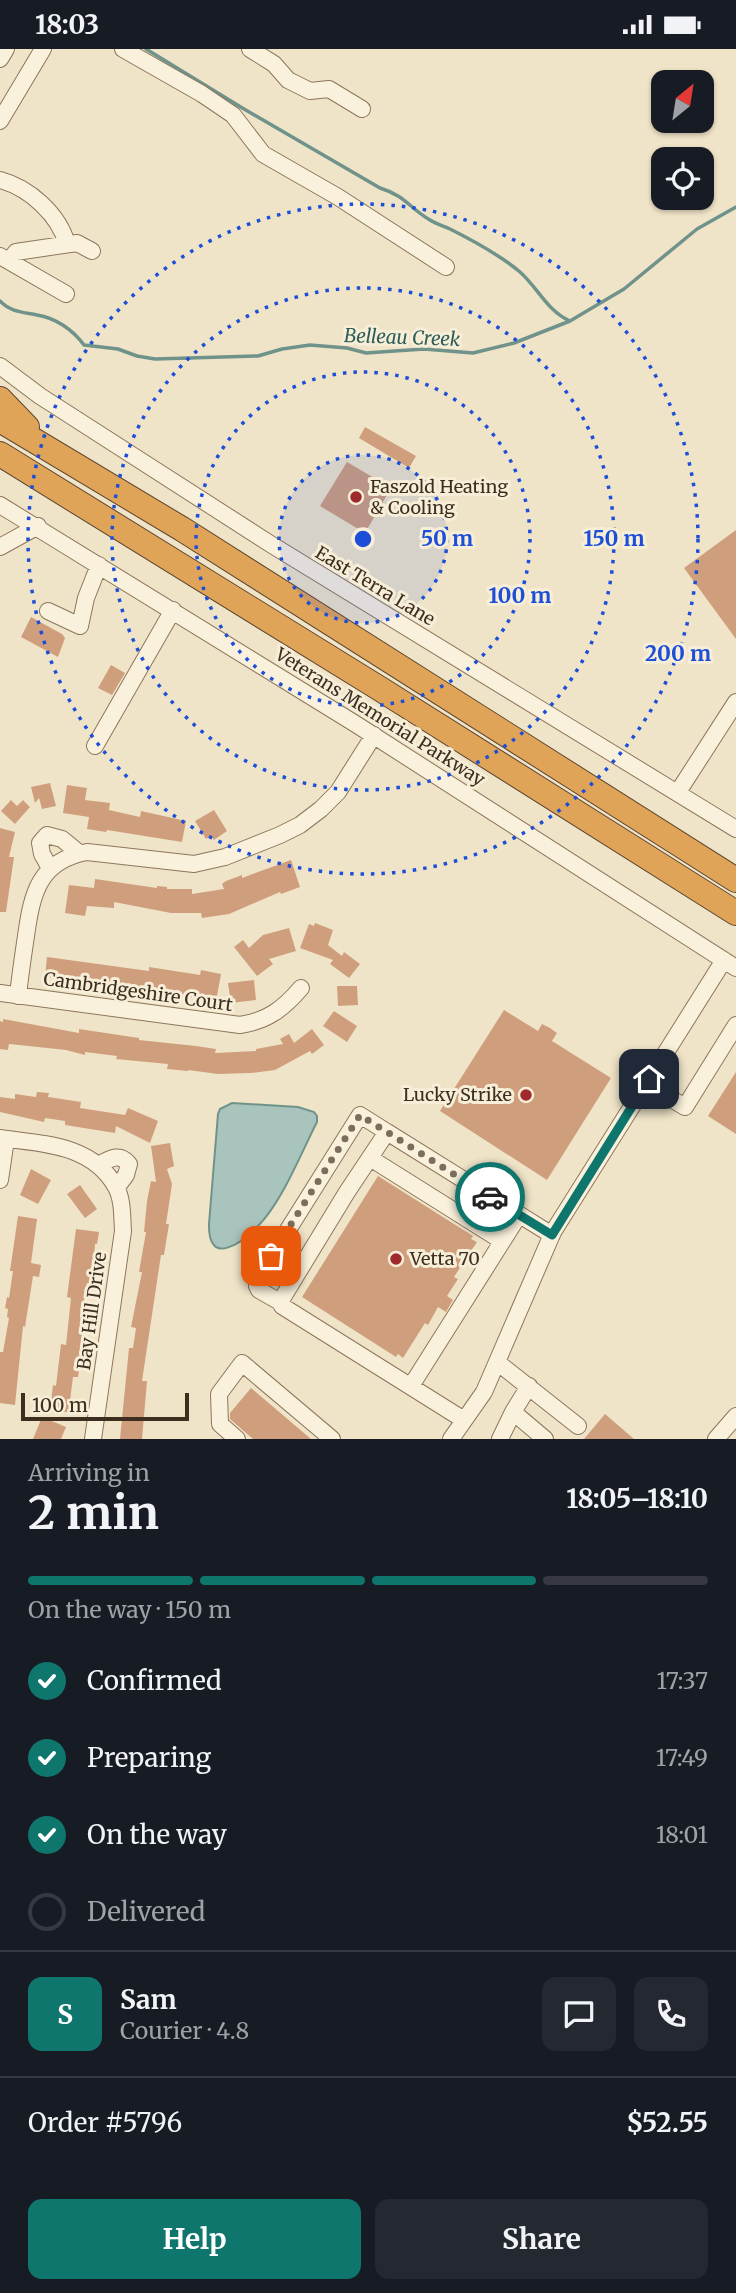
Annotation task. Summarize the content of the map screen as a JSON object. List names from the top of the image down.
{
  "streets": {
    "street": [
      "East Terra Lane",
      "Veterans Memorial Parkway",
      "Cambridgeshire Court",
      "Bay Hill Drive"
    ]
  },
  "water": ["Belleau Creek"],
  "places": ["Faszold Heating & Cooling", "Lucky Strike", "Vetta 70"],
  "scale_bar": "100 m",
  "north": "top right",
  "page": {
    "status": "18:03",
    "scale": "100 m",
    "heading": ["2 min", "Arriving in", "18:05–18:10"],
    "panel": [
      "Sam",
      "Courier · 4.8",
      "Order #5796",
      "$52.55"
    ],
    "bar": "On the way · 150 m",
    "list": [
      ["Confirmed", "17:37"],
      ["Preparing", "17:49"],
      ["On the way", "18:01"],
      "Delivered"
    ],
    "round": "S",
    "buttons": ["Help", "Share"]
  },
  "rings": [
    "50 m",
    "150 m",
    "100 m",
    "200 m"
  ]
}
